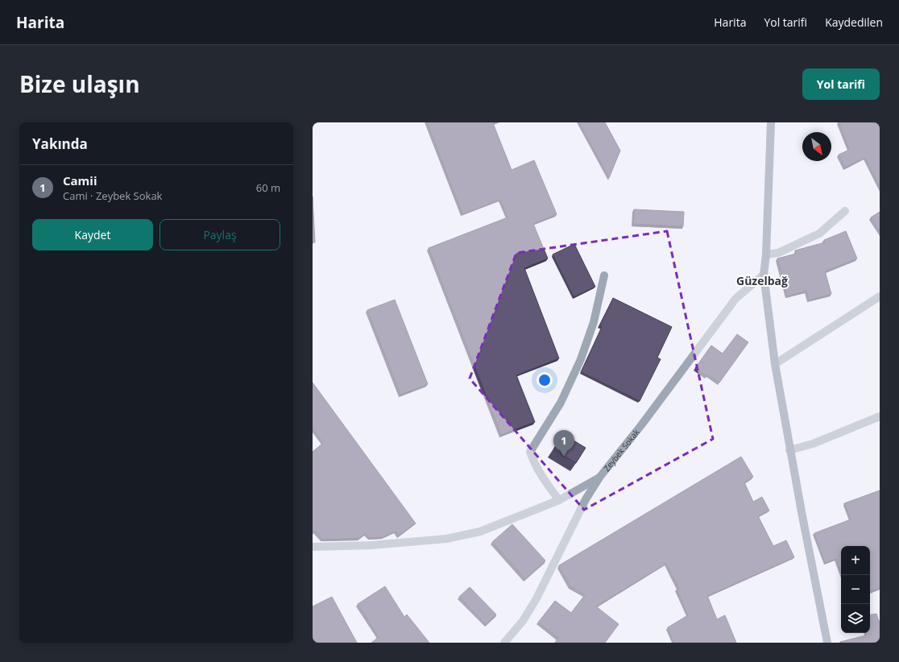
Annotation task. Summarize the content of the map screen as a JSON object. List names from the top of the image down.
{
  "streets": {
    "street": ["Zeybek Sokak"]
  },
  "districts": ["Güzelbağ"],
  "north": "bottom right",
  "page": {
    "header": "Harita",
    "nav": ["Harita", "Yol tarifi", "Kaydedilen"],
    "title": "Bize ulaşın",
    "buttons": [
      "Yol tarifi",
      ["Kaydet", "Paylaş"]
    ],
    "heading": "Yakında",
    "list": [
      {
        "mark": "1",
        "name": "Camii",
        "note": "Cami · Zeybek Sokak",
        "value": "60 m"
      }
    ],
    "pins": "1",
    "map_buttons": ["+", "−"]
  }
}
